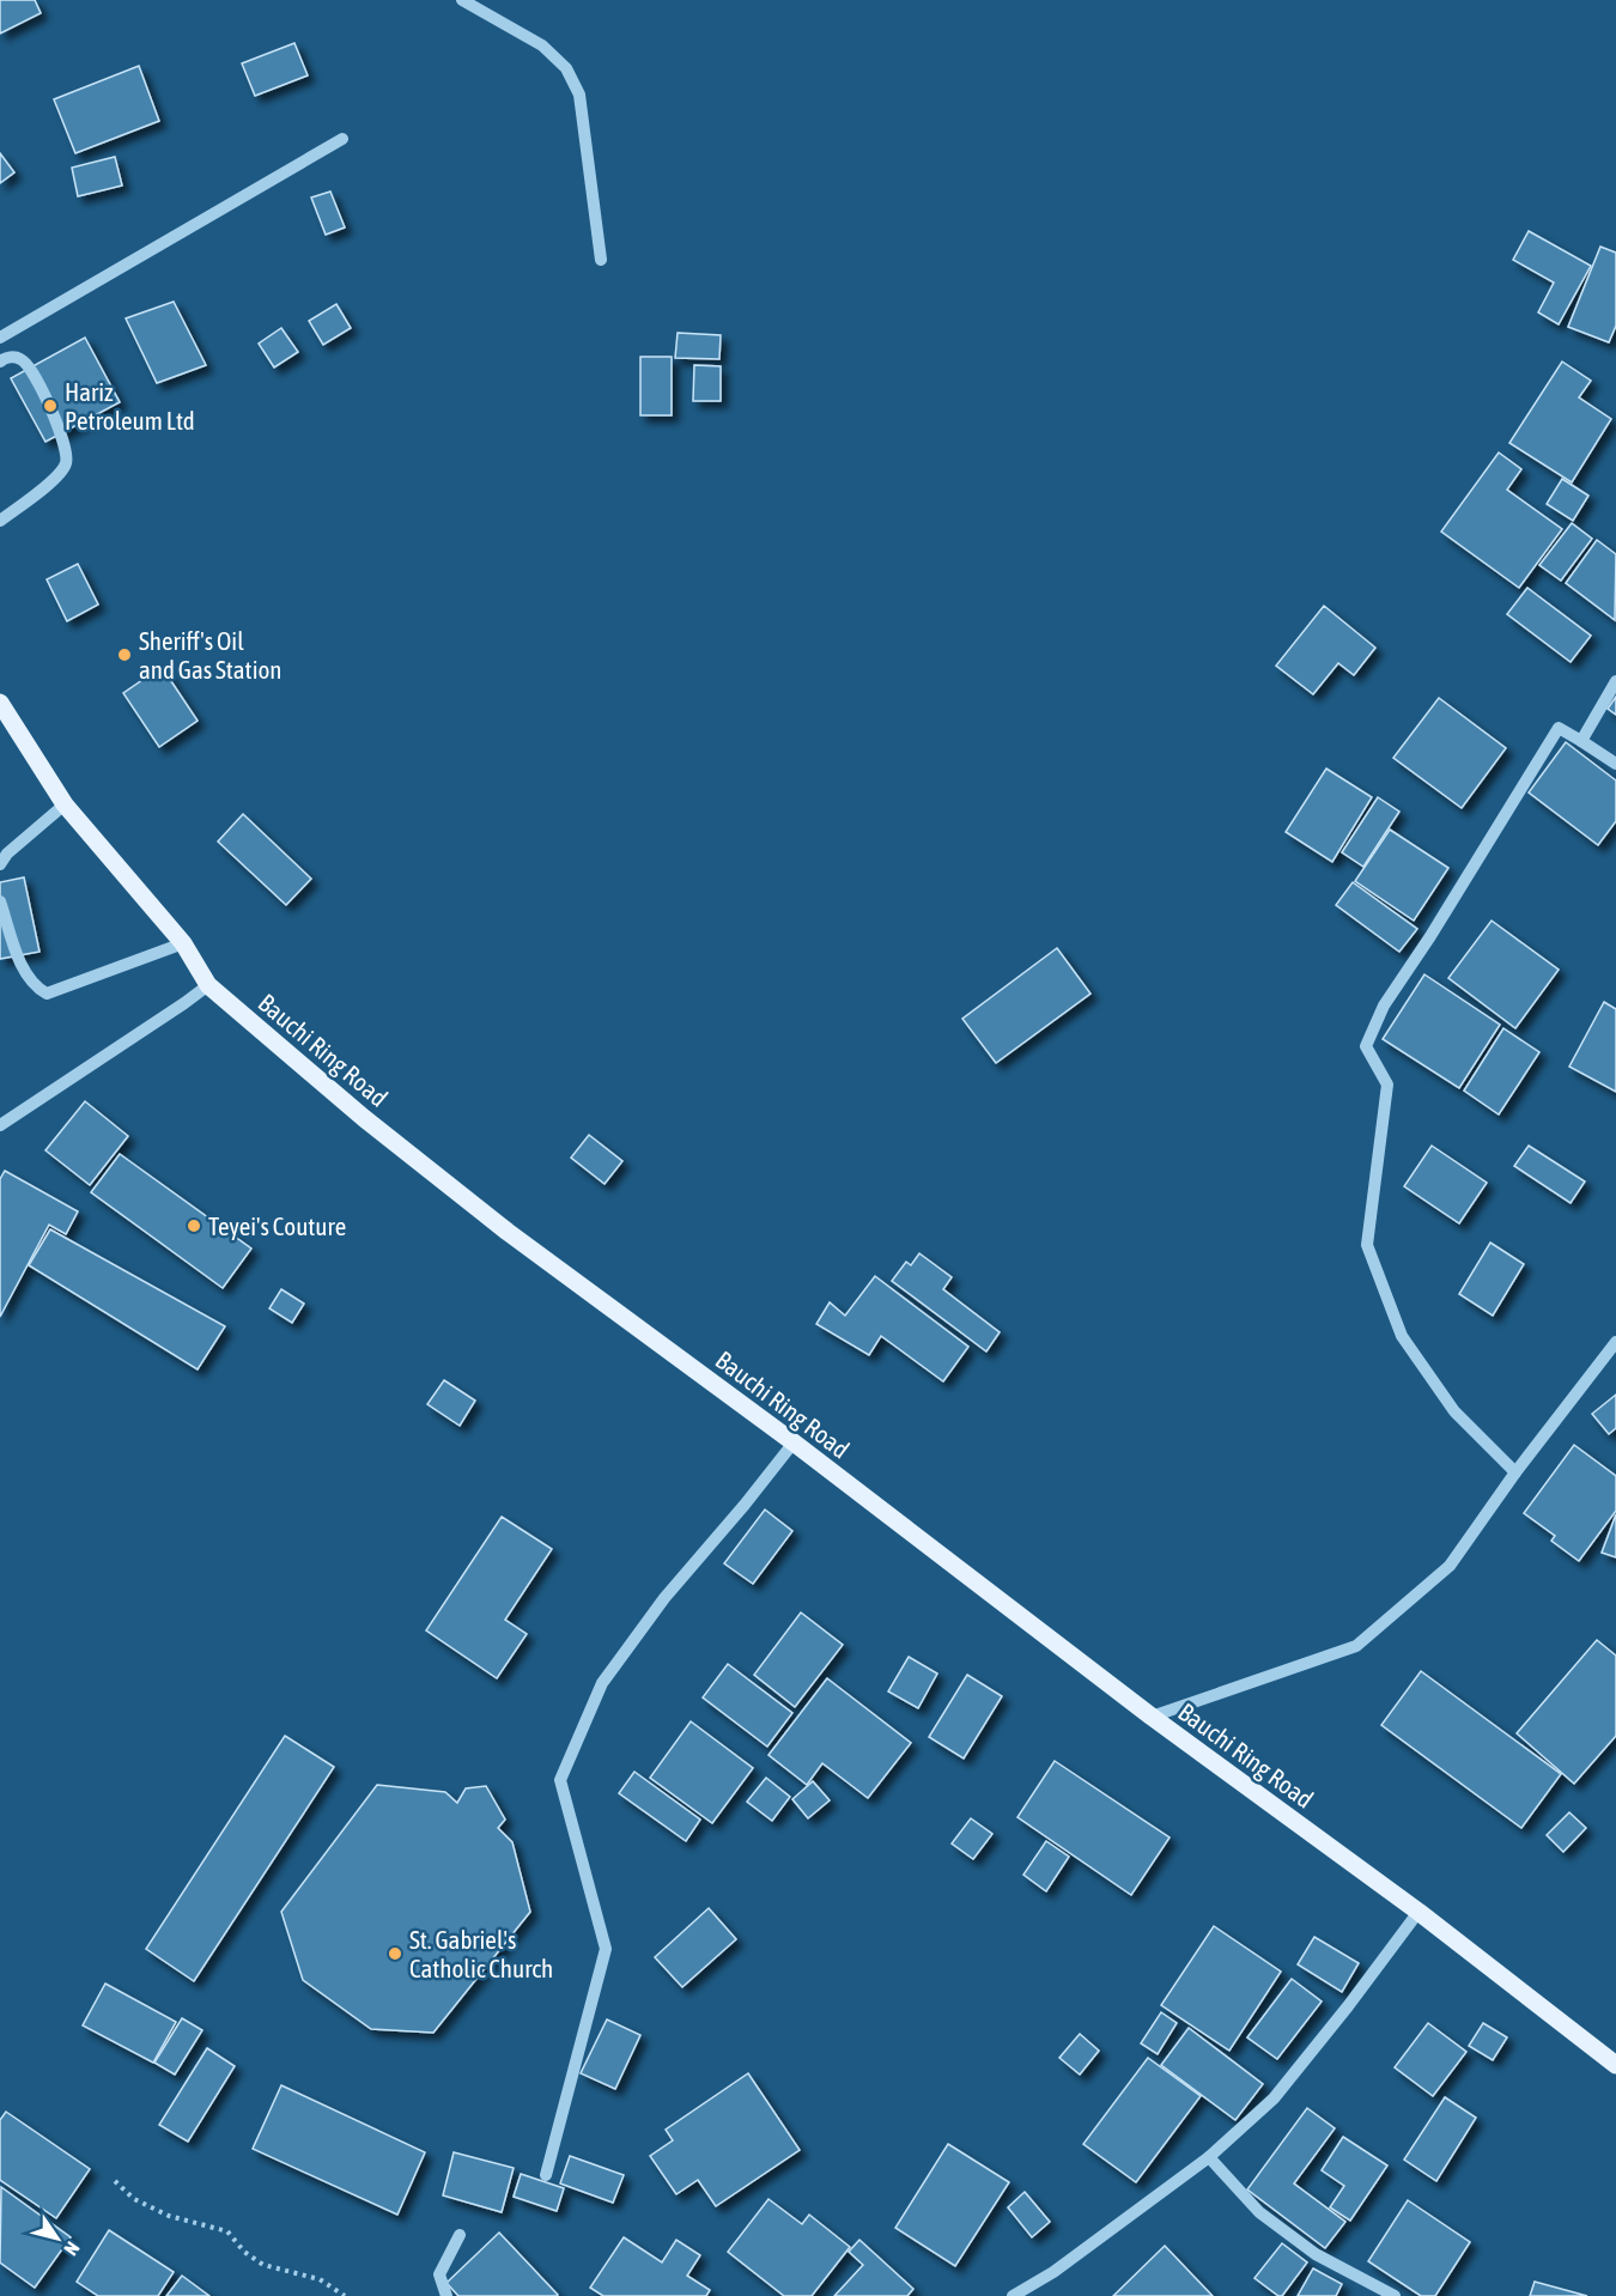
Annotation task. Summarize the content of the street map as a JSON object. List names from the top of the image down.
{
  "streets": {
    "main road": ["Bauchi Ring Road"]
  },
  "places": [
    "Hariz Petroleum Ltd",
    "Sheriff's Oil and Gas Station",
    "Teyei's Couture",
    "St. Gabriel's Catholic Church"
  ],
  "north": "bottom right"
}
